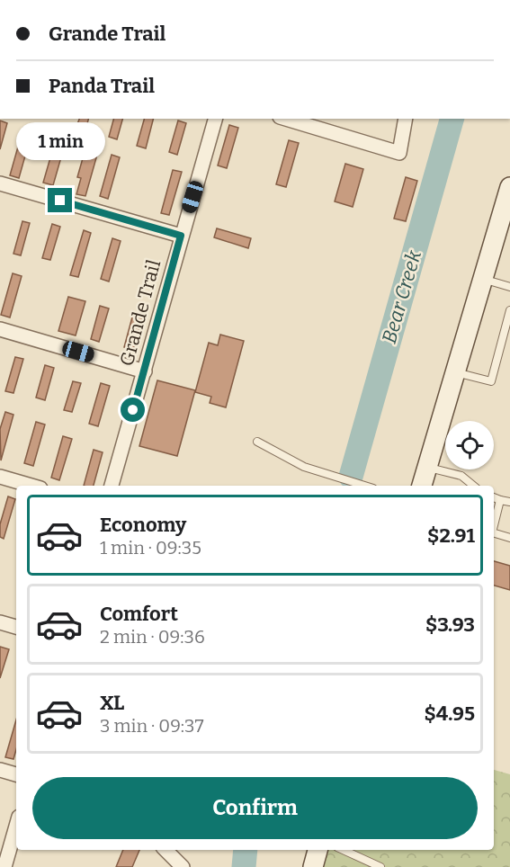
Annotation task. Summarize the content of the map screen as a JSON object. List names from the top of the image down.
{
  "streets": {
    "street": ["Grande Trail"]
  },
  "water": ["Bear Creek"],
  "page": {
    "banner": ["Grande Trail", "Panda Trail"],
    "bubble": "1 min",
    "list": [
      {
        "name": "Economy",
        "note": "1 min · 09:35",
        "value": "$2.91"
      },
      {
        "name": "Comfort",
        "note": "2 min · 09:36",
        "value": "$3.93"
      },
      {
        "name": "XL",
        "note": "3 min · 09:37",
        "value": "$4.95"
      }
    ],
    "buttons": "Confirm"
  }
}
